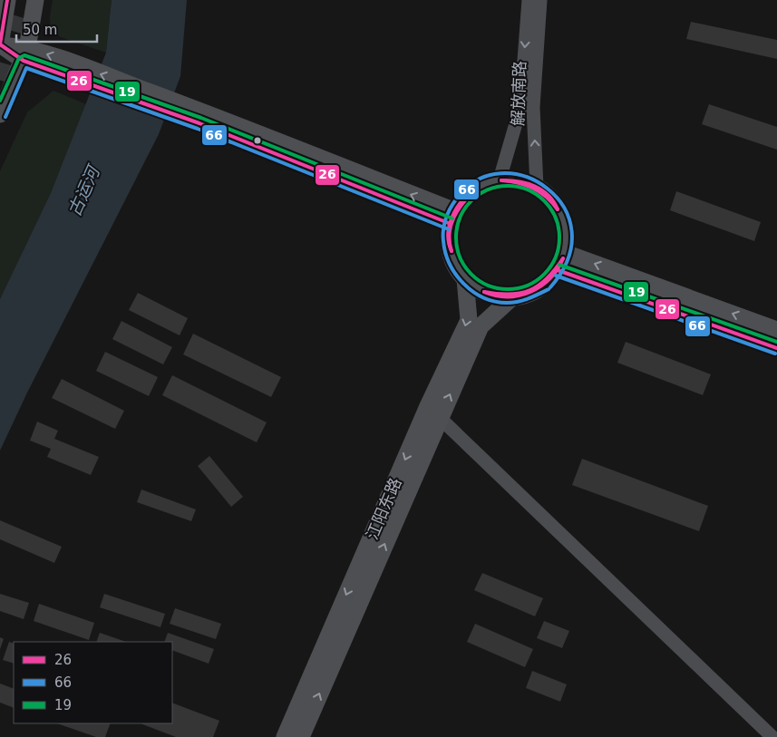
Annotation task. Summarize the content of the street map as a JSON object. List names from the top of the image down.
{
  "streets": {
    "main road": ["江阳东路"],
    "street": ["解放南路"]
  },
  "crossings": [
    ["解放南路", "江阳东路"]
  ],
  "water": ["古运河"],
  "lines": ["transit line 26", "transit line 19", "transit line 66"],
  "legend": ["26", "66", "19"],
  "scale_bar": "50 m"
}
